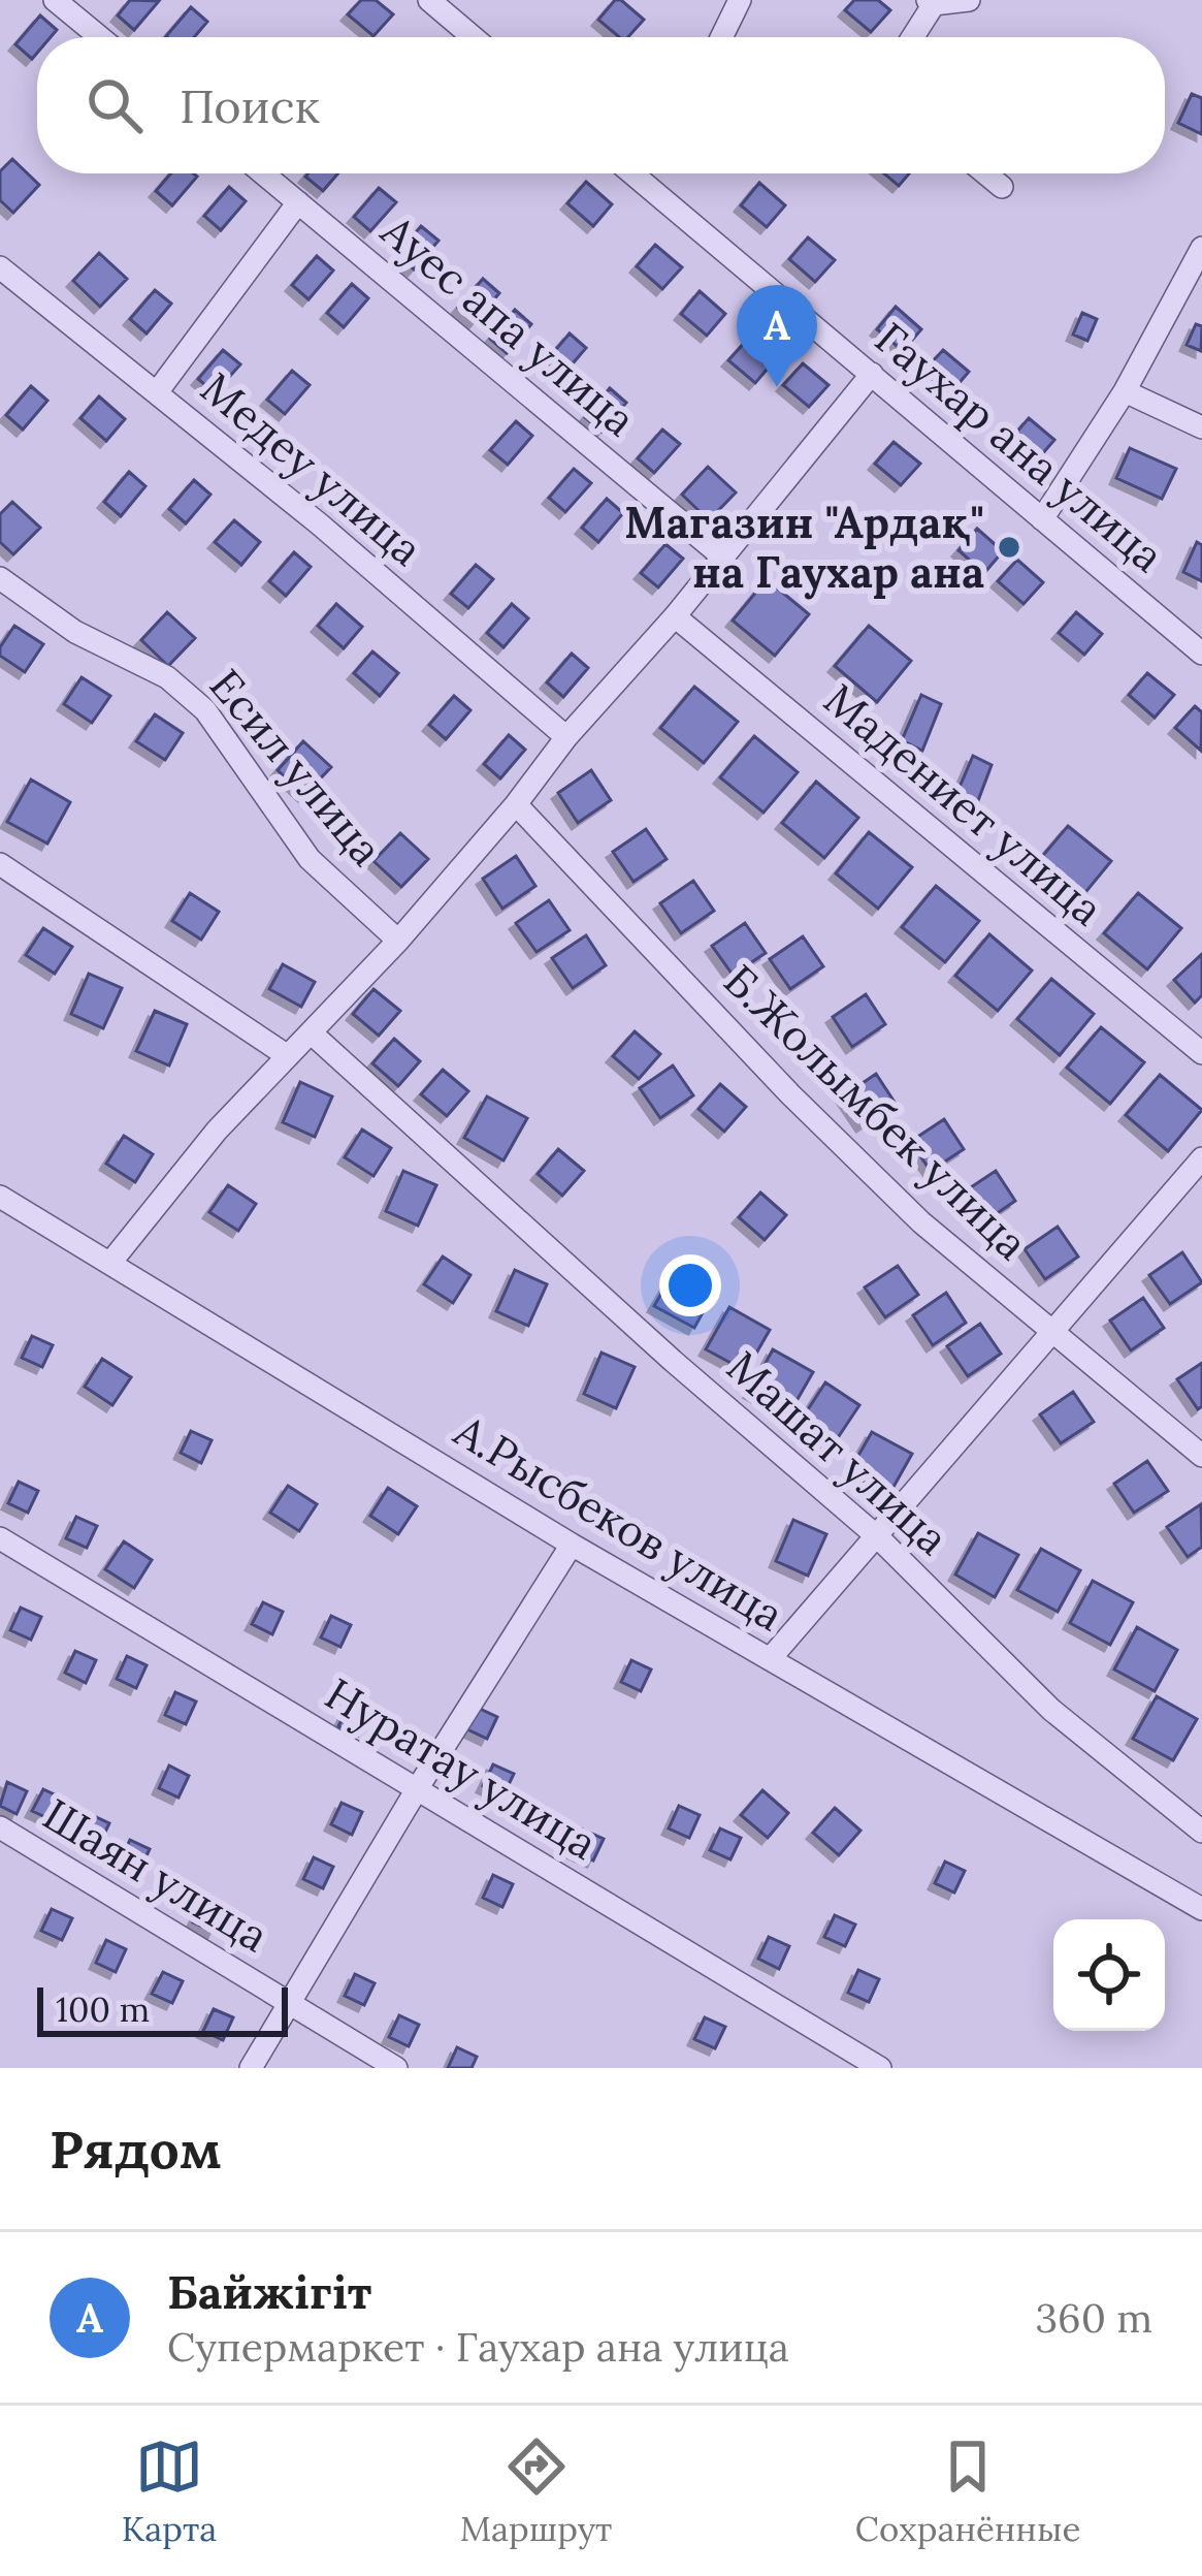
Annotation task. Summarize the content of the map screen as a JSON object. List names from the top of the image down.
{
  "streets": {
    "street": [
      "Ауес апа улица",
      "Гаухар ана улица",
      "Медеу улица",
      "Есил улица",
      "Мадениет улица",
      "Б.Жолымбек улица",
      "Машат улица",
      "А.Рысбеков улица",
      "Нуратау улица",
      "Шаян улица"
    ]
  },
  "places": ["Магазин \"Ардақ\" на Гаухар ана"],
  "scale_bar": "100 m",
  "page": {
    "search": "Поиск",
    "pins": "A",
    "scale": "100 m",
    "heading": "Рядом",
    "list": [
      {
        "mark": "A",
        "name": "Байжігіт",
        "note": "Супермаркет · Гаухар ана улица",
        "value": "360 m"
      }
    ],
    "nav": ["Карта", "Маршрут", "Сохранённые"]
  }
}
